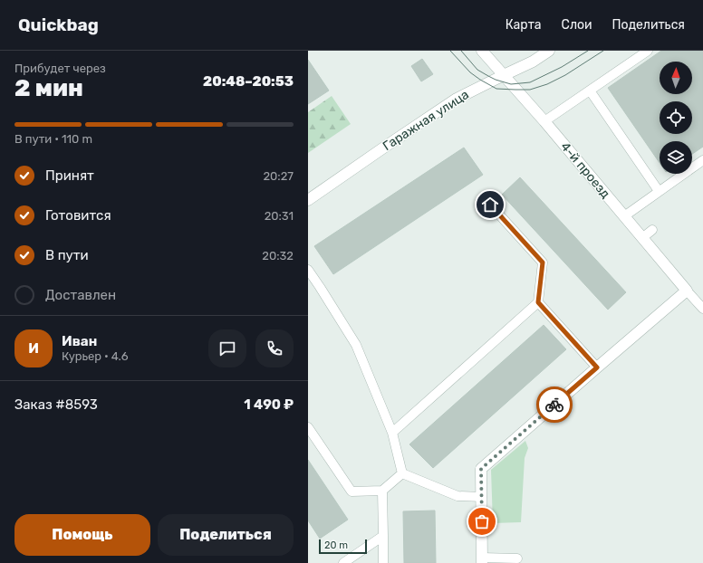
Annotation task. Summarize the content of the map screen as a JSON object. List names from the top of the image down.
{
  "streets": {
    "street": ["Гаражная улица", "4-й проезд"]
  },
  "crossings": [
    ["Гаражная улица", "4-й проезд"]
  ],
  "scale_bar": "20 m",
  "north": "top",
  "page": {
    "header": "Quickbag",
    "nav": ["Карта", "Слои", "Поделиться"],
    "heading": ["2 мин", "Прибудет через", "20:48–20:53"],
    "panel": [
      "Иван",
      "Курьер · 4.6",
      "Заказ #8593",
      "1 490 ₽"
    ],
    "bar": "В пути · 110 m",
    "list": [
      ["Принят", "20:27"],
      ["Готовится", "20:31"],
      ["В пути", "20:32"],
      "Доставлен"
    ],
    "round": "И",
    "buttons": ["Помощь", "Поделиться"],
    "scale": "20 m"
  }
}
